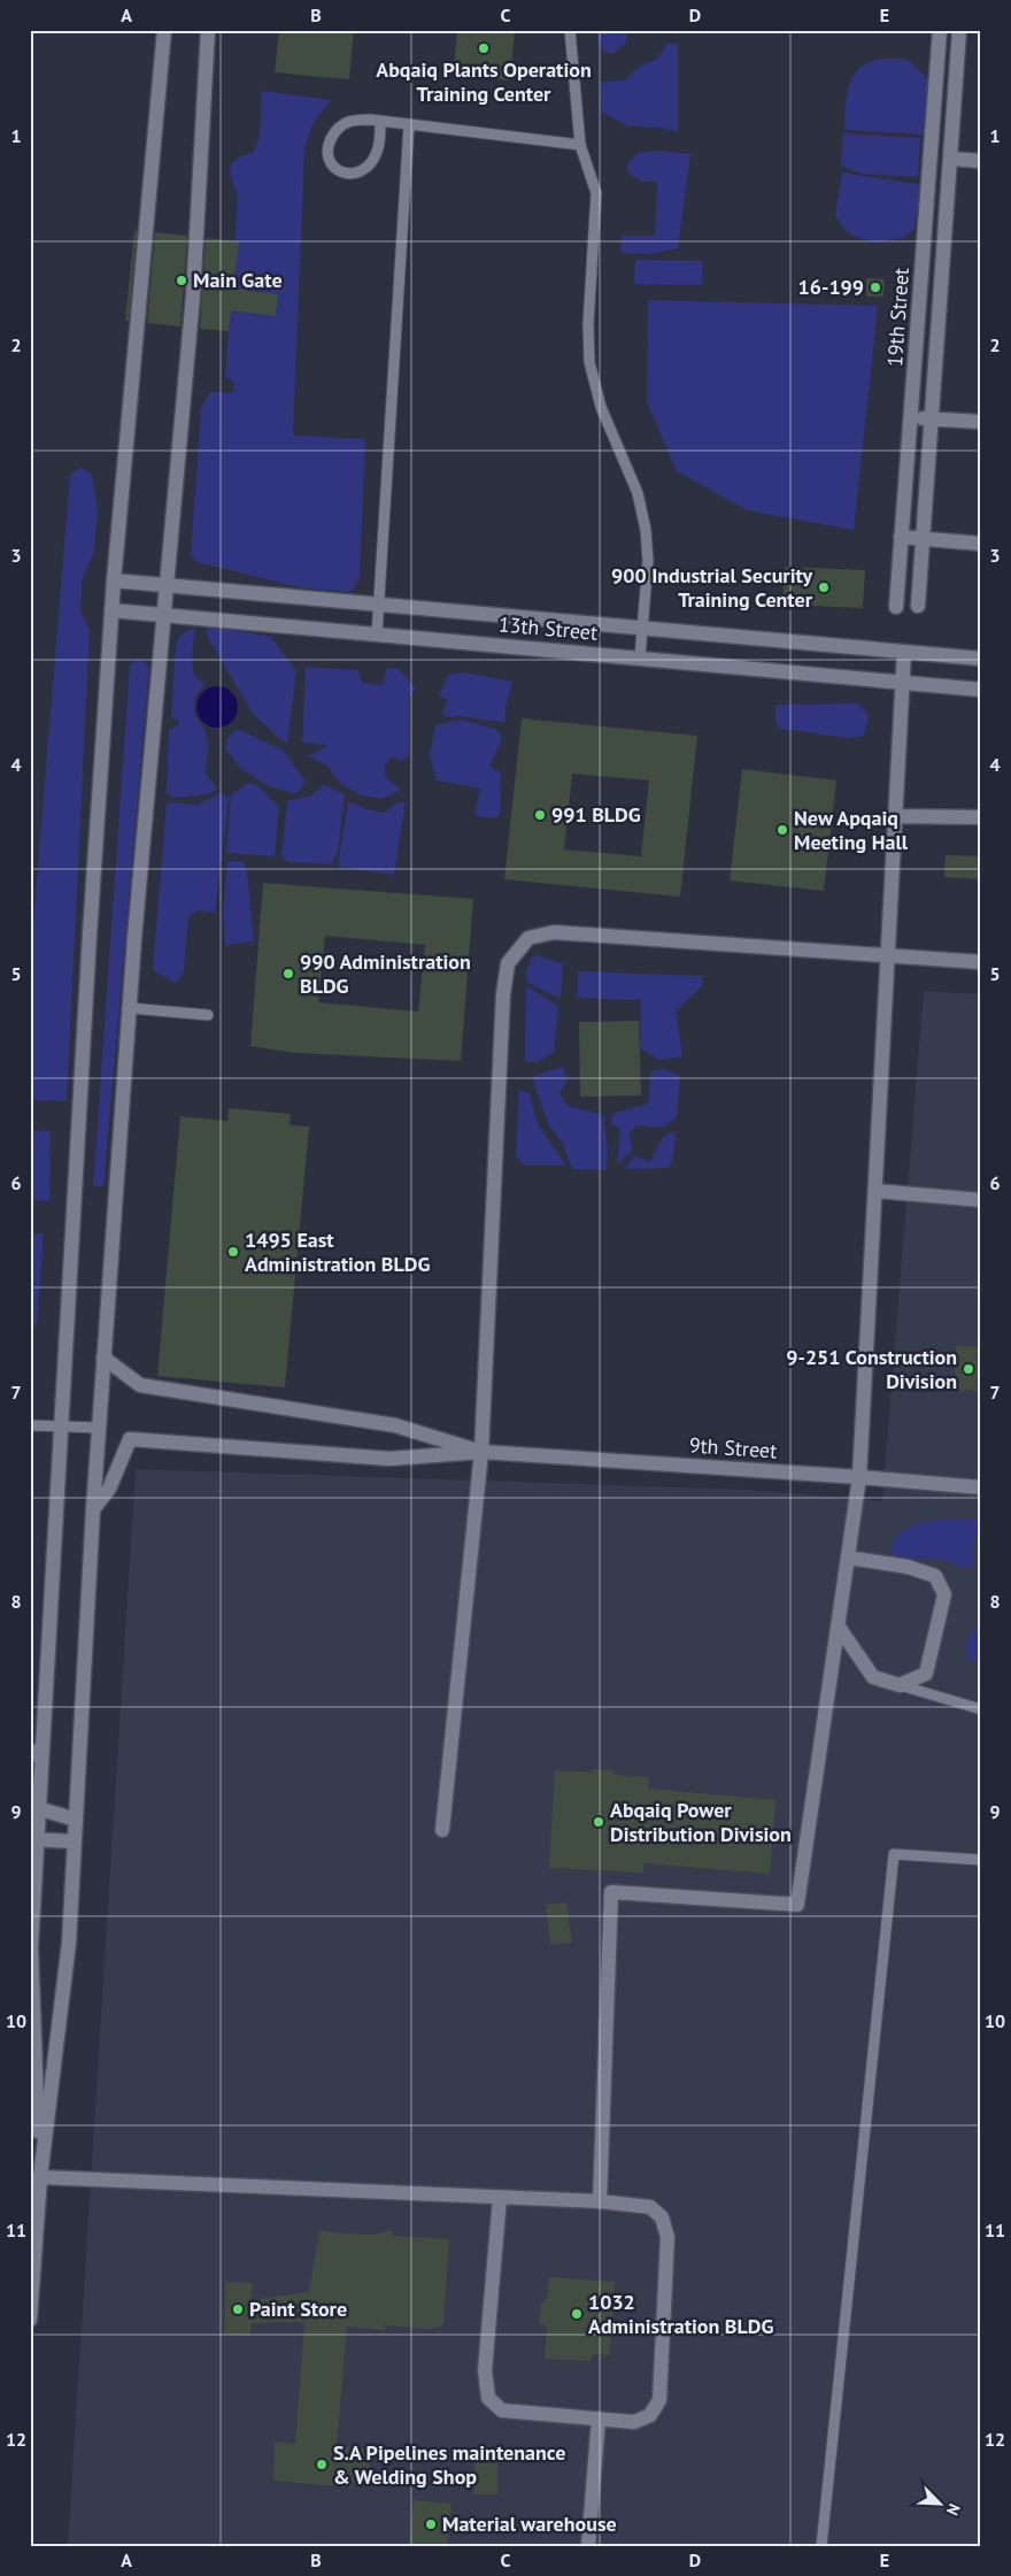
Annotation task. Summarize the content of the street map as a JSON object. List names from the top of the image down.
{
  "streets": {
    "street": ["19th Street", "13th Street", "9th Street"]
  },
  "places": [
    "Abqaiq Plants Operation Training Center",
    "Main Gate",
    "16-199",
    "900 Industrial Security Training Center",
    "991 BLDG",
    "New Apqaiq Meeting Hall",
    "990 Administration BLDG",
    "1495 East Administration BLDG",
    "9-251 Construction Division",
    "Abqaiq Power Distribution Division",
    "Paint Store",
    "1032 Administration BLDG",
    "S.A Pipelines maintenance & Welding Shop",
    "Material warehouse"
  ],
  "north": "bottom right",
  "grid": {
    "columns": [
      "A",
      "B",
      "C",
      "D",
      "E"
    ],
    "rows": [
      "1",
      "2",
      "3",
      "4",
      "5",
      "6",
      "7",
      "8",
      "9",
      "10",
      "11",
      "12"
    ]
  }
}
